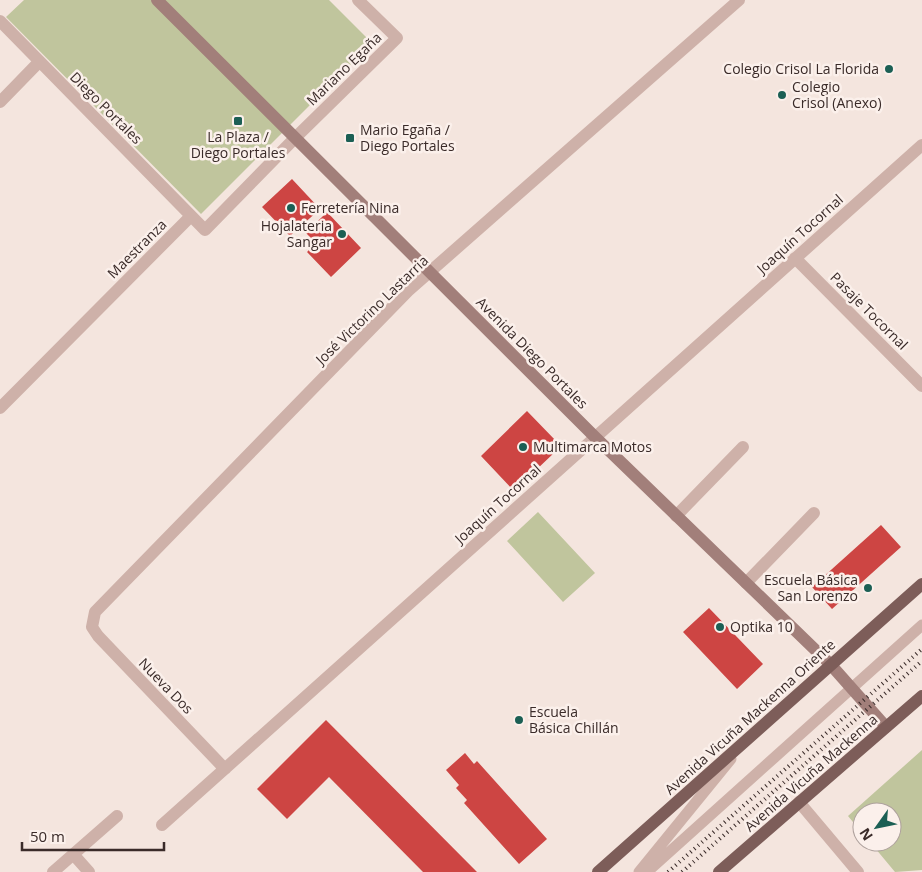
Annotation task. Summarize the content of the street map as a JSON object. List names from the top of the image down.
{
  "streets": {
    "main road": ["Avenida Diego Portales", "Avenida Vicuña Mackenna Oriente", "Avenida Vicuña Mackenna"],
    "street": [
      "Mariano Egaña",
      "Diego Portales",
      "Joaquín Tocornal",
      "Maestranza",
      "José Victorino Lastarria",
      "Pasaje Tocornal",
      "Nueva Dos"
    ]
  },
  "crossings": [
    ["Mariano Egaña", "Avenida Diego Portales"],
    ["Diego Portales", "Maestranza"],
    ["Joaquín Tocornal", "Pasaje Tocornal"],
    ["Joaquín Tocornal", "Avenida Diego Portales"],
    ["Joaquín Tocornal", "Nueva Dos"],
    ["José Victorino Lastarria", "Avenida Diego Portales"],
    ["José Victorino Lastarria", "Nueva Dos"],
    ["Avenida Diego Portales", "Avenida Vicuña Mackenna Oriente"],
    ["Avenida Diego Portales", "Avenida Vicuña Mackenna"]
  ],
  "places": {
    "other": [
      "Colegio Crisol La Florida",
      "Colegio Crisol (Anexo)",
      "Ferretería Nina",
      "Hojalateria Sangar",
      "Multimarca Motos",
      "Escuela Básica San Lorenzo",
      "Optika 10",
      "Escuela Básica Chillán"
    ],
    "transit": ["La Plaza / Diego Portales", "Mario Egaña / Diego Portales"]
  },
  "scale_bar": "50 m",
  "north": "bottom left"
}
